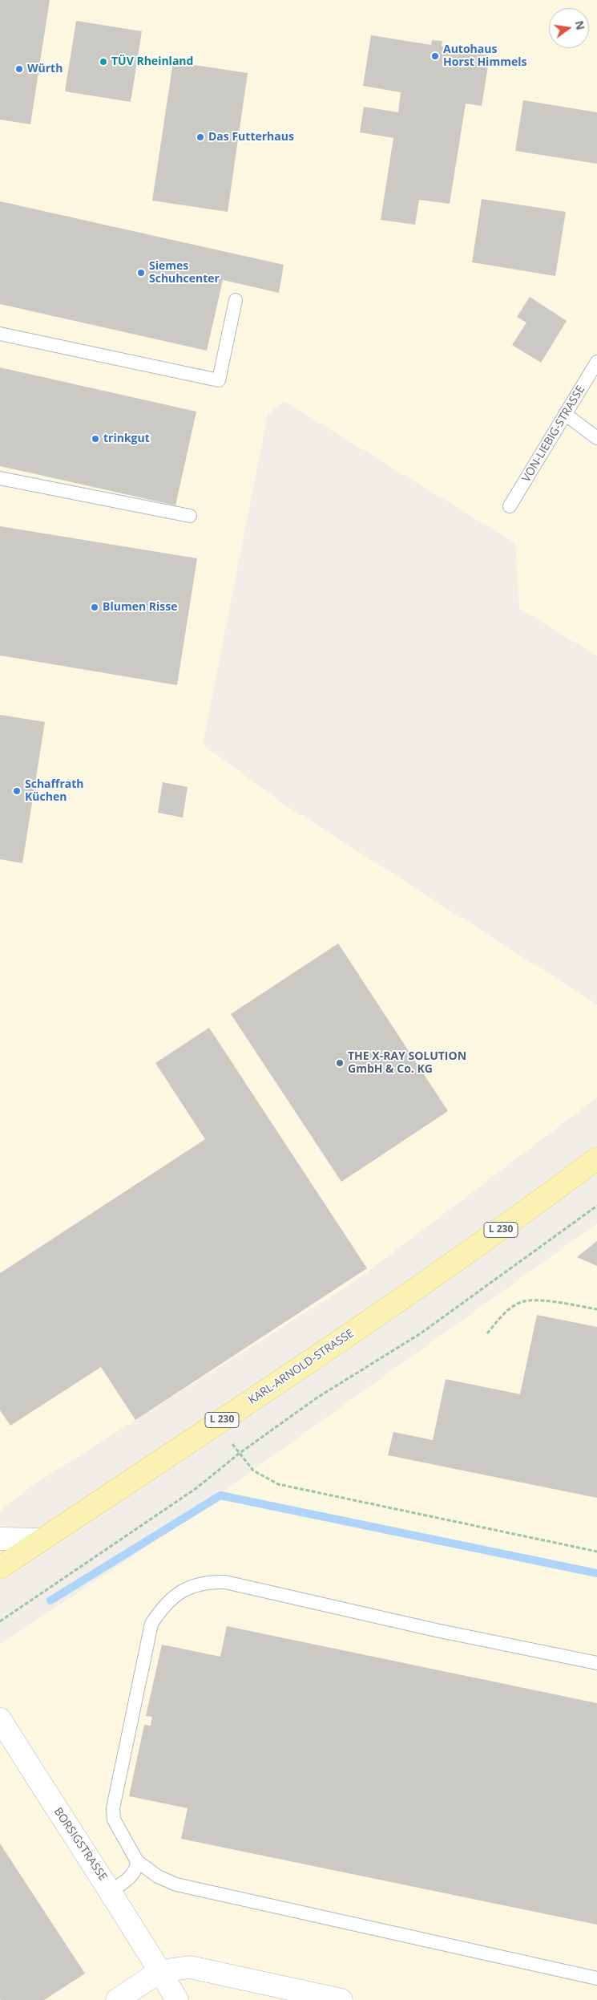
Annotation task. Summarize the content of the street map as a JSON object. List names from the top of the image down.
{
  "streets": {
    "main road": ["L 230", "KARL-ARNOLD-STRASSE"],
    "street": ["BORSIGSTRASSE"],
    "lane": ["VON-LIEBIG-STRASSE"]
  },
  "places": [
    "Autohaus Horst Himmels",
    "TÜV Rheinland",
    "Würth",
    "Das Futterhaus",
    "Siemes Schuhcenter",
    "trinkgut",
    "Blumen Risse",
    "Schaffrath Küchen",
    "THE X-RAY SOLUTION GmbH & Co. KG"
  ],
  "north": "right"
}
